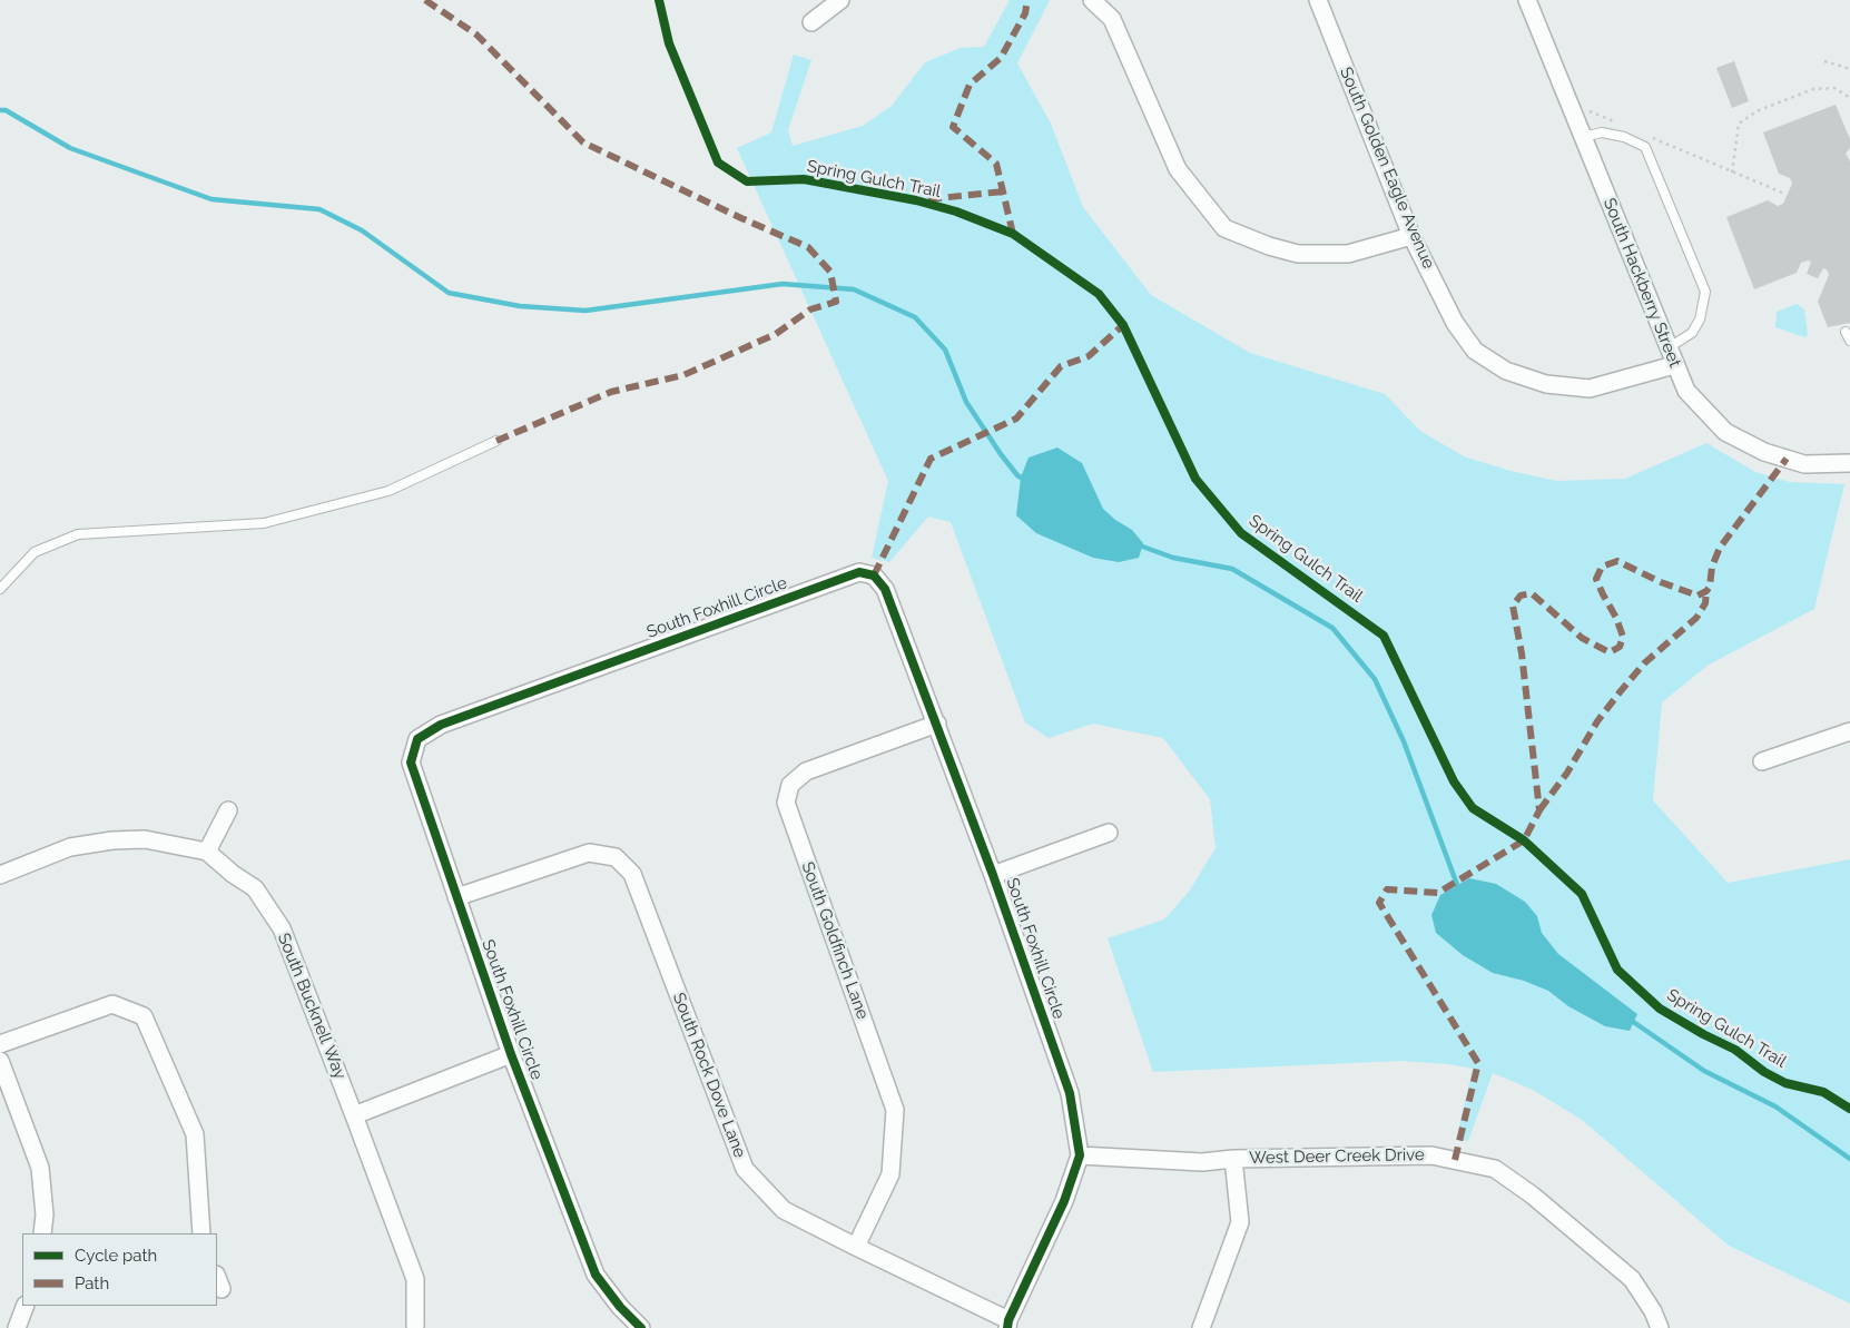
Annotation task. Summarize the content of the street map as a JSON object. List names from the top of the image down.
{
  "streets": {
    "street": [
      "South Golden Eagle Avenue",
      "South Hackberry Street",
      "South Foxhill Circle",
      "South Goldfinch Lane",
      "South Bucknell Way",
      "South Rock Dove Lane",
      "West Deer Creek Drive"
    ],
    "cycle path": ["Spring Gulch Trail"]
  },
  "crossings": [
    ["South Golden Eagle Avenue", "South Hackberry Street"],
    ["South Foxhill Circle", "South Goldfinch Lane"],
    ["South Foxhill Circle", "South Rock Dove Lane"],
    ["South Foxhill Circle", "West Deer Creek Drive"],
    ["South Goldfinch Lane", "South Rock Dove Lane"]
  ],
  "legend": ["Cycle path", "Path"]
}
